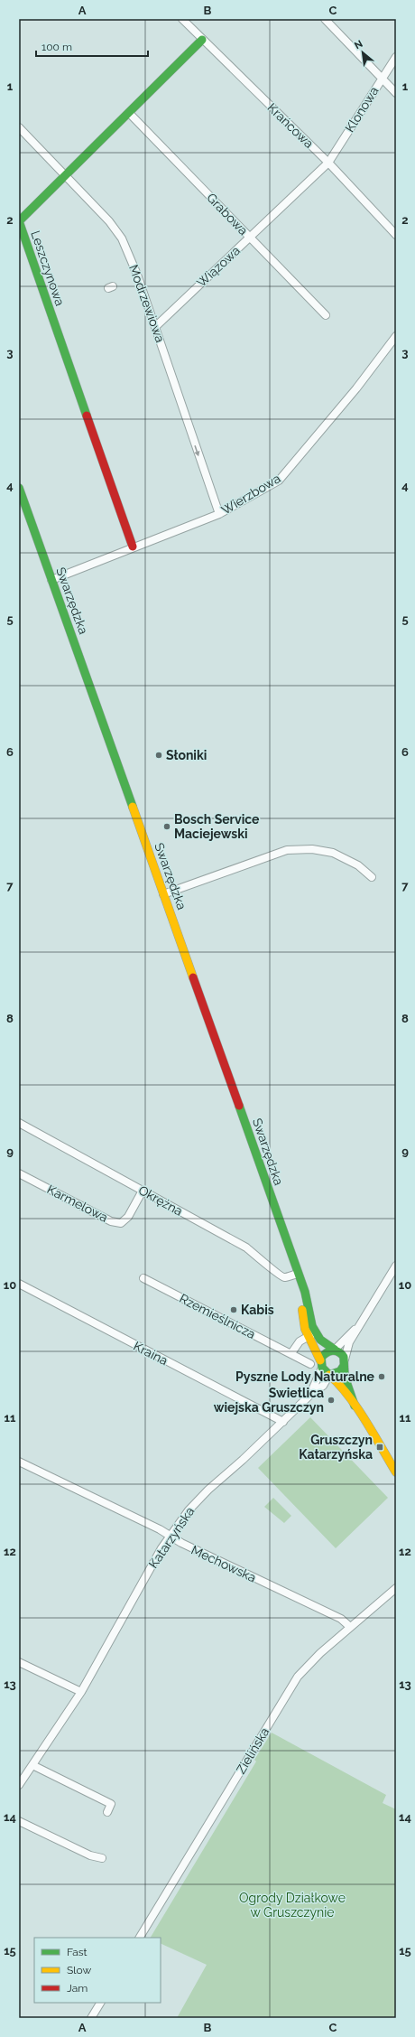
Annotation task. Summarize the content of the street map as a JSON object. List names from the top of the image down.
{
  "streets": {
    "street": [
      "Klonowa",
      "Krańcowa",
      "Grabowa",
      "Wiązowa",
      "Leszczynowa",
      "Modrzewiowa",
      "Wierzbowa",
      "Swarzędzka",
      "Okrężna",
      "Karmelowa",
      "Rzemieślnicza",
      "Kraina",
      "Katarzyńska",
      "Mechowska",
      "Zielińska"
    ]
  },
  "crossings": [
    ["Klonowa", "Krańcowa"],
    ["Klonowa", "Wiązowa"],
    ["Krańcowa", "Wiązowa"],
    ["Krańcowa", "Leszczynowa"],
    ["Grabowa", "Wiązowa"],
    ["Grabowa", "Leszczynowa"],
    ["Wiązowa", "Modrzewiowa"],
    ["Leszczynowa", "Modrzewiowa"],
    ["Leszczynowa", "Wierzbowa"],
    ["Modrzewiowa", "Wierzbowa"],
    ["Wierzbowa", "Swarzędzka"],
    ["Swarzędzka", "Okrężna"],
    ["Swarzędzka", "Katarzyńska"],
    ["Okrężna", "Karmelowa"],
    ["Kraina", "Katarzyńska"],
    ["Katarzyńska", "Mechowska"],
    ["Mechowska", "Zielińska"]
  ],
  "one_way": ["Modrzewiowa"],
  "parks": ["Ogrody Działkowe w Gruszczynie"],
  "places": {
    "other": [
      "Słoniki",
      "Bosch Service Maciejewski",
      "Kabis",
      "Pyszne Lody Naturalne",
      "Swietlica wiejska Gruszczyn"
    ],
    "transit": ["Gruszczyn Katarzyńska"]
  },
  "legend": ["Fast", "Slow", "Jam"],
  "scale_bar": "100 m",
  "north": "top left",
  "grid": {
    "columns": ["A", "B", "C"],
    "rows": [
      "1",
      "2",
      "3",
      "4",
      "5",
      "6",
      "7",
      "8",
      "9",
      "10",
      "11",
      "12",
      "13",
      "14",
      "15"
    ]
  }
}
